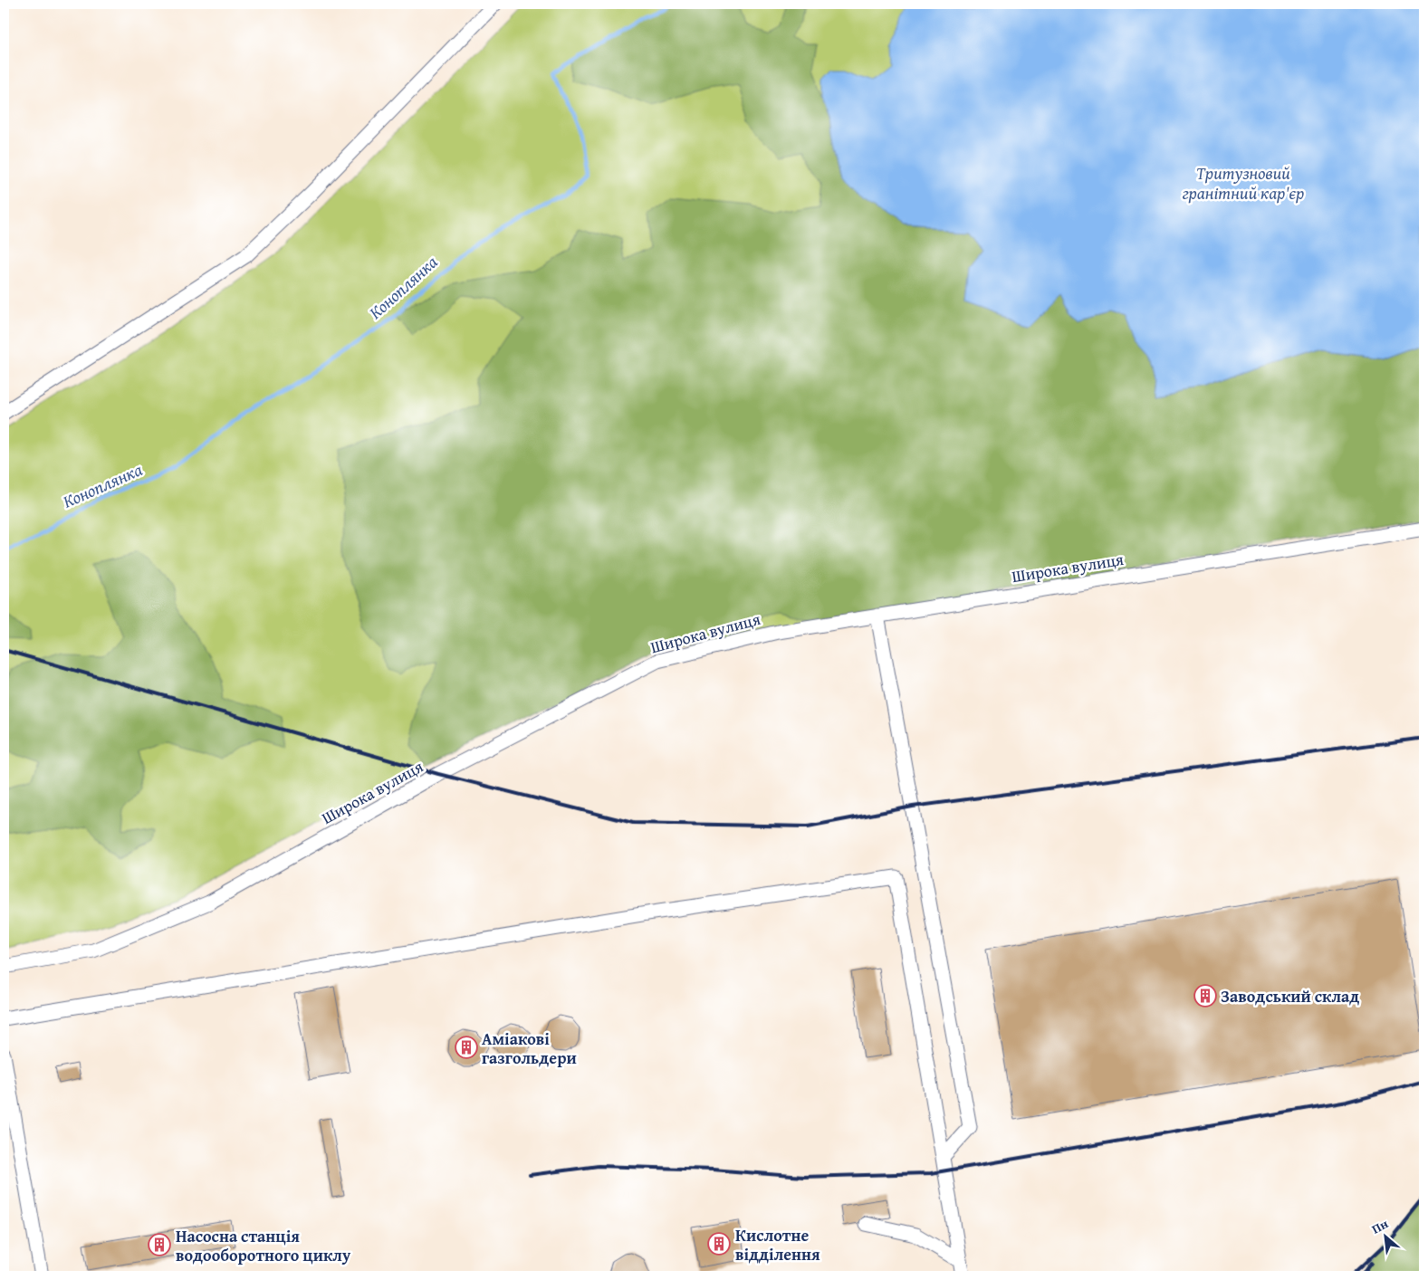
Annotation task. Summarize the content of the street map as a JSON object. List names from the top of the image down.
{
  "streets": {
    "street": ["Широка вулиця"]
  },
  "water": ["Тритузновий гранітний кар'єр", "Коноплянка"],
  "places": {
    "building": [
      "Заводський склад",
      "Аміакові газгольдери",
      "Кислотне відділення",
      "Насосна станція водооборотного циклу"
    ]
  },
  "north": "top left"
}
